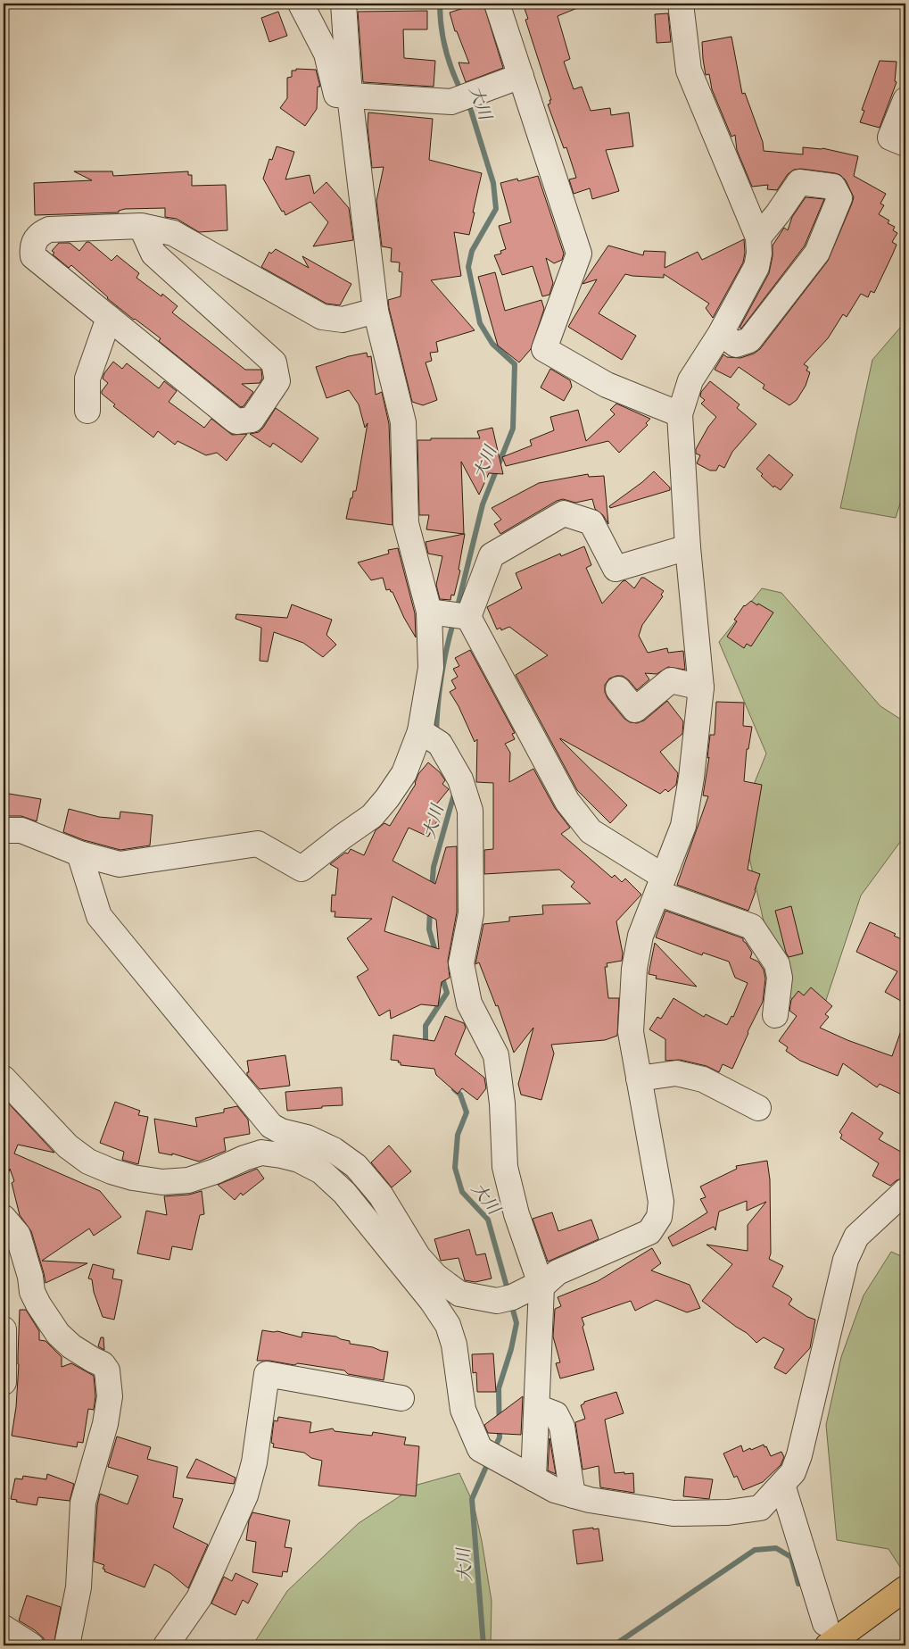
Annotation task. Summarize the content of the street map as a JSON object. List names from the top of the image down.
{
  "water": ["大川"]
}
